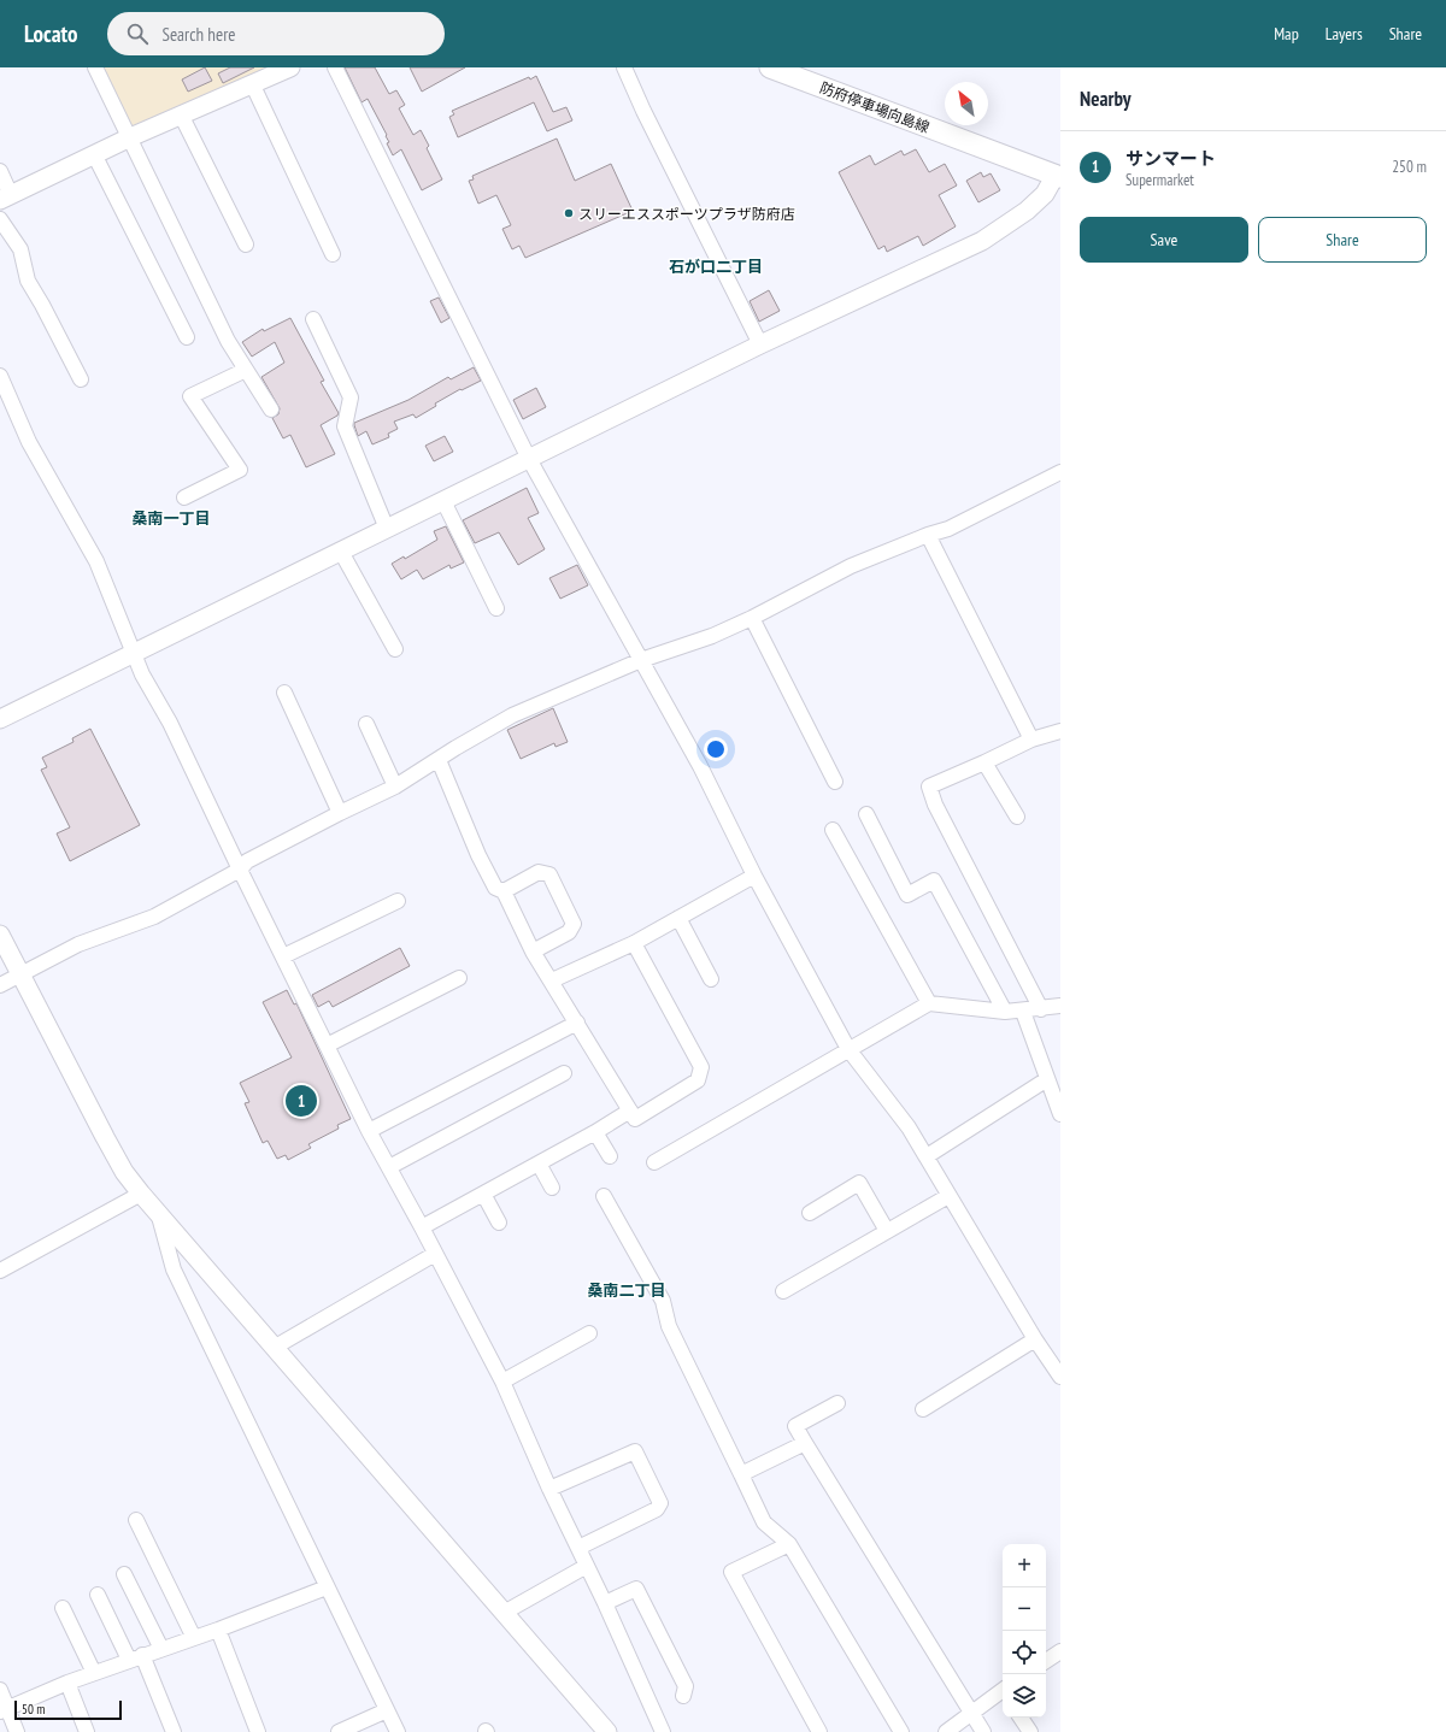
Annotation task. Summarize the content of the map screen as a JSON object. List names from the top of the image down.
{
  "streets": {
    "main road": ["防府停車場向島線"]
  },
  "districts": ["石が口二丁目", "桑南一丁目", "桑南二丁目"],
  "places": ["スリーエススポーツプラザ防府店"],
  "scale_bar": "50 m",
  "north": "top left",
  "page": {
    "header": "Locato",
    "search": "Search here",
    "nav": ["Map", "Layers", "Share"],
    "heading": "Nearby",
    "list": [
      {
        "mark": "1",
        "name": "サンマート",
        "note": "Supermarket",
        "value": "250 m"
      }
    ],
    "buttons": ["Save", "Share"],
    "pins": "1",
    "map_buttons": ["+", "−"],
    "scale": "50 m"
  }
}
